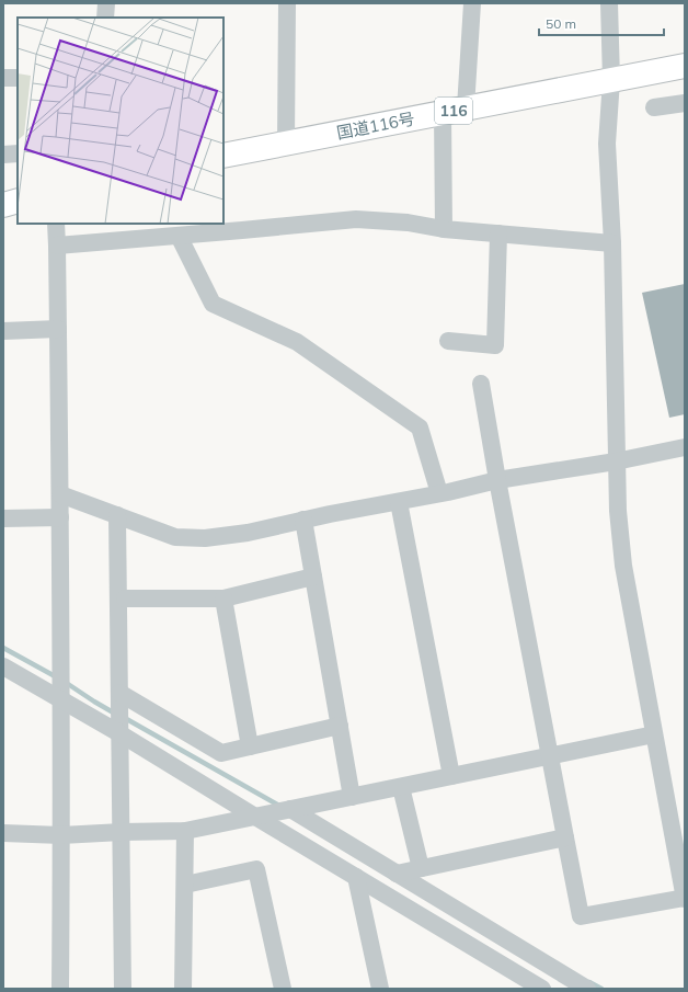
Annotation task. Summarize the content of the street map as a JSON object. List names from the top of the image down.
{
  "streets": {
    "highway": ["116", "国道116号"]
  },
  "scale_bar": "50 m"
}
